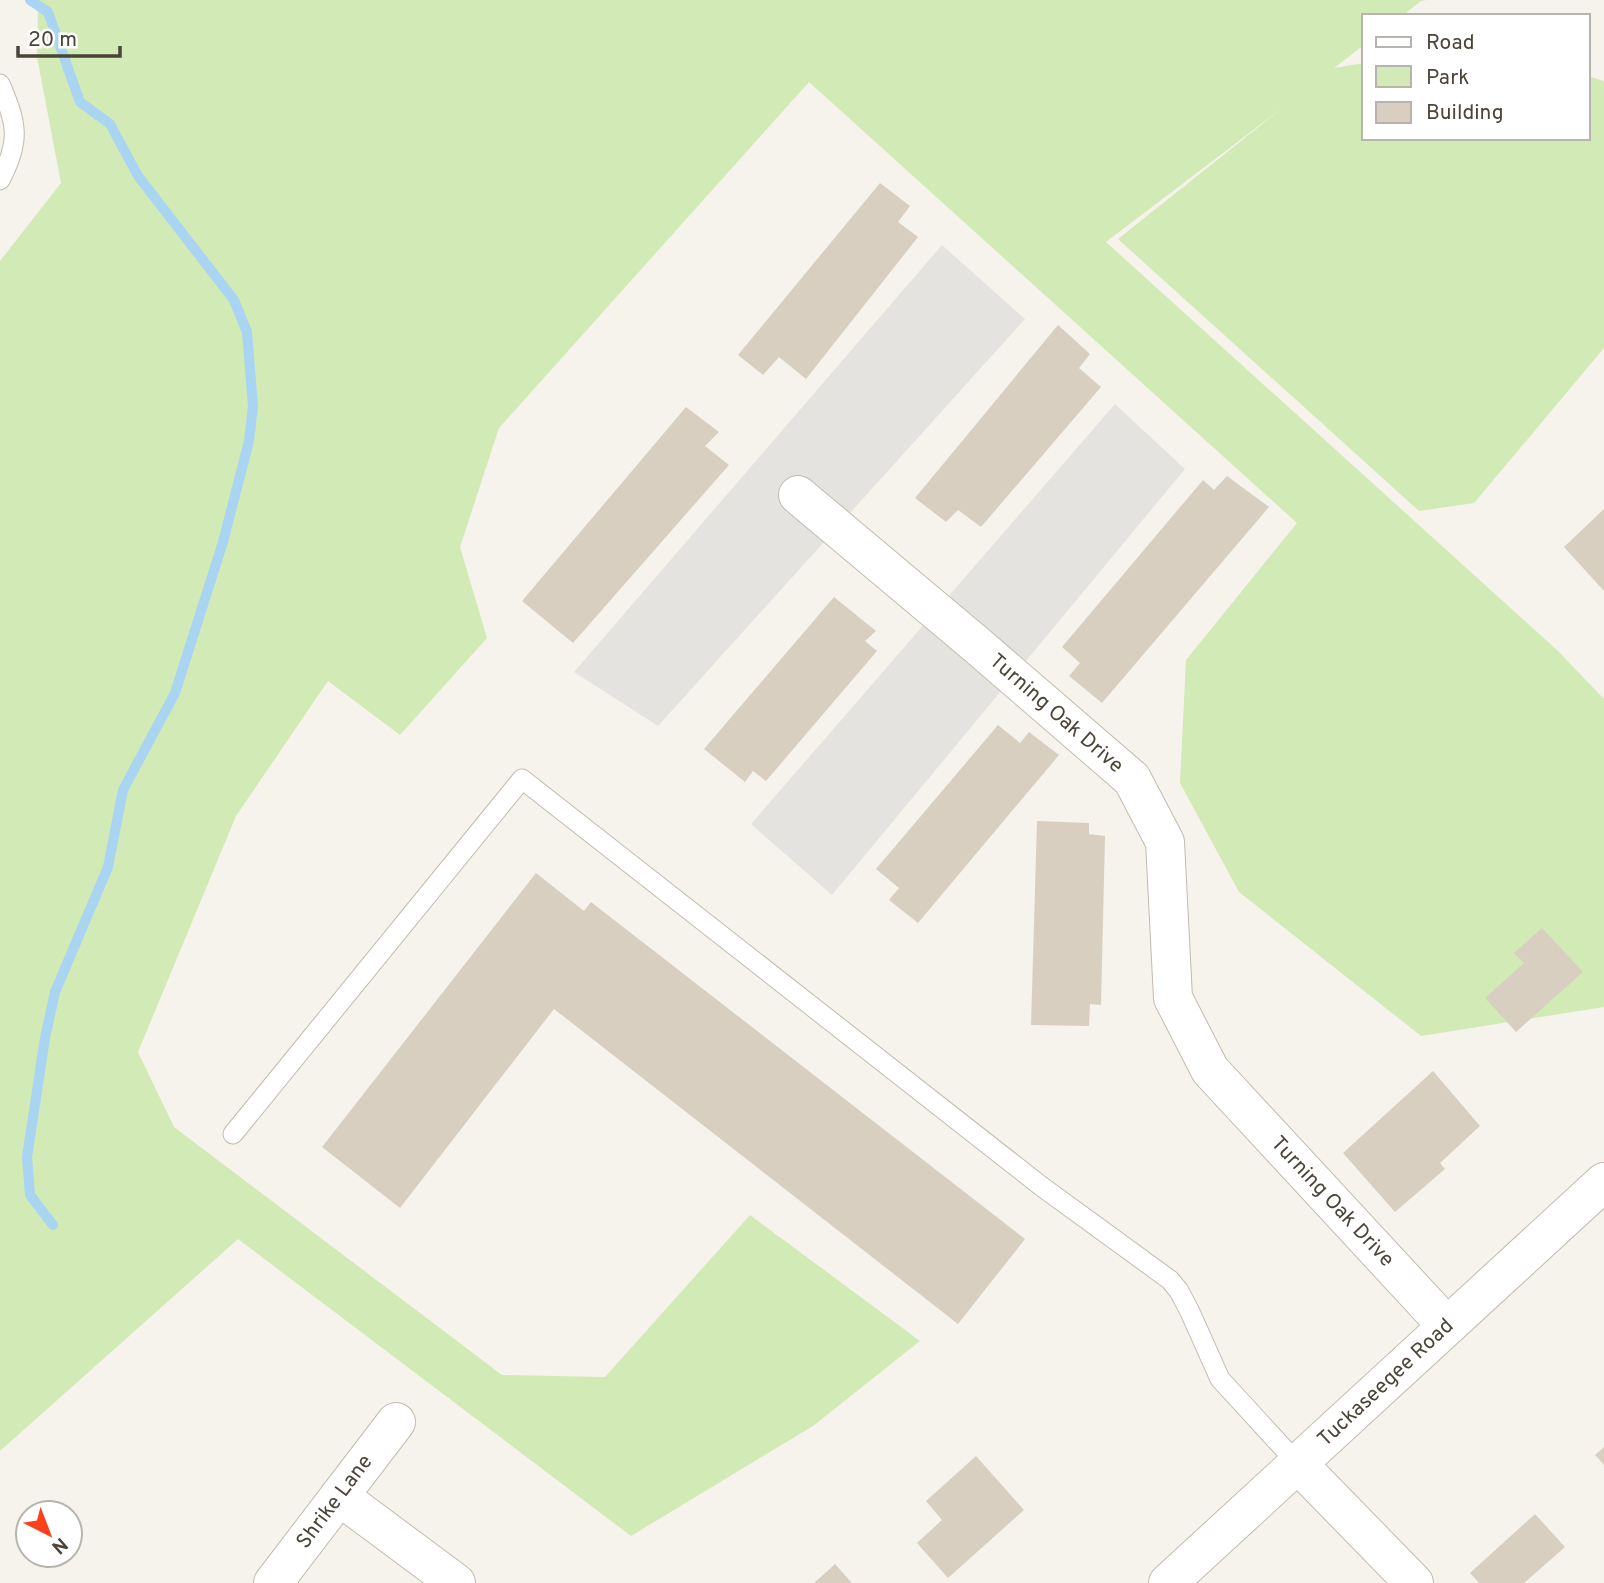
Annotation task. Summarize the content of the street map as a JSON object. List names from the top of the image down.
{
  "streets": {
    "street": ["Turning Oak Drive", "Tuckaseegee Road", "Shrike Lane"]
  },
  "crossings": [
    ["Turning Oak Drive", "Tuckaseegee Road"]
  ],
  "legend": ["Road", "Park", "Building"],
  "scale_bar": "20 m",
  "north": "bottom right"
}
